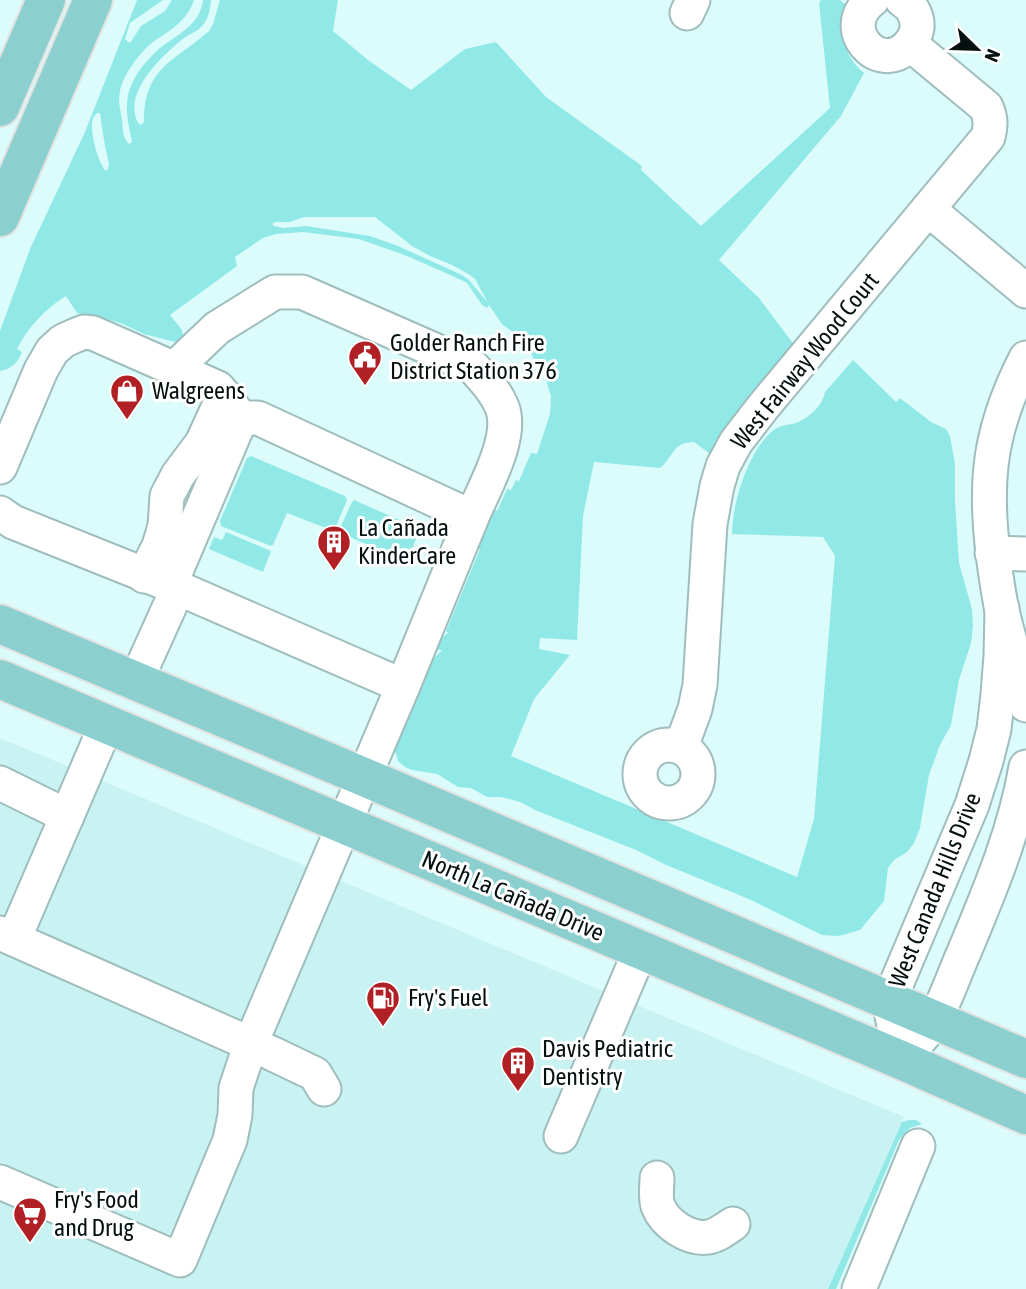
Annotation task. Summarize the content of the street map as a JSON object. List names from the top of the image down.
{
  "streets": {
    "main road": ["North La Cañada Drive"],
    "street": ["West Fairway Wood Court", "West Canada Hills Drive"]
  },
  "crossings": [
    ["West Canada Hills Drive", "North La Cañada Drive"]
  ],
  "places": {
    "public building": ["Golder Ranch Fire District Station 376"],
    "shop": ["Walgreens"],
    "building": ["La Cañada KinderCare", "Davis Pediatric Dentistry"],
    "fuel station": ["Fry's Fuel"],
    "supermarket": ["Fry's Food and Drug"]
  },
  "north": "bottom right"
}
